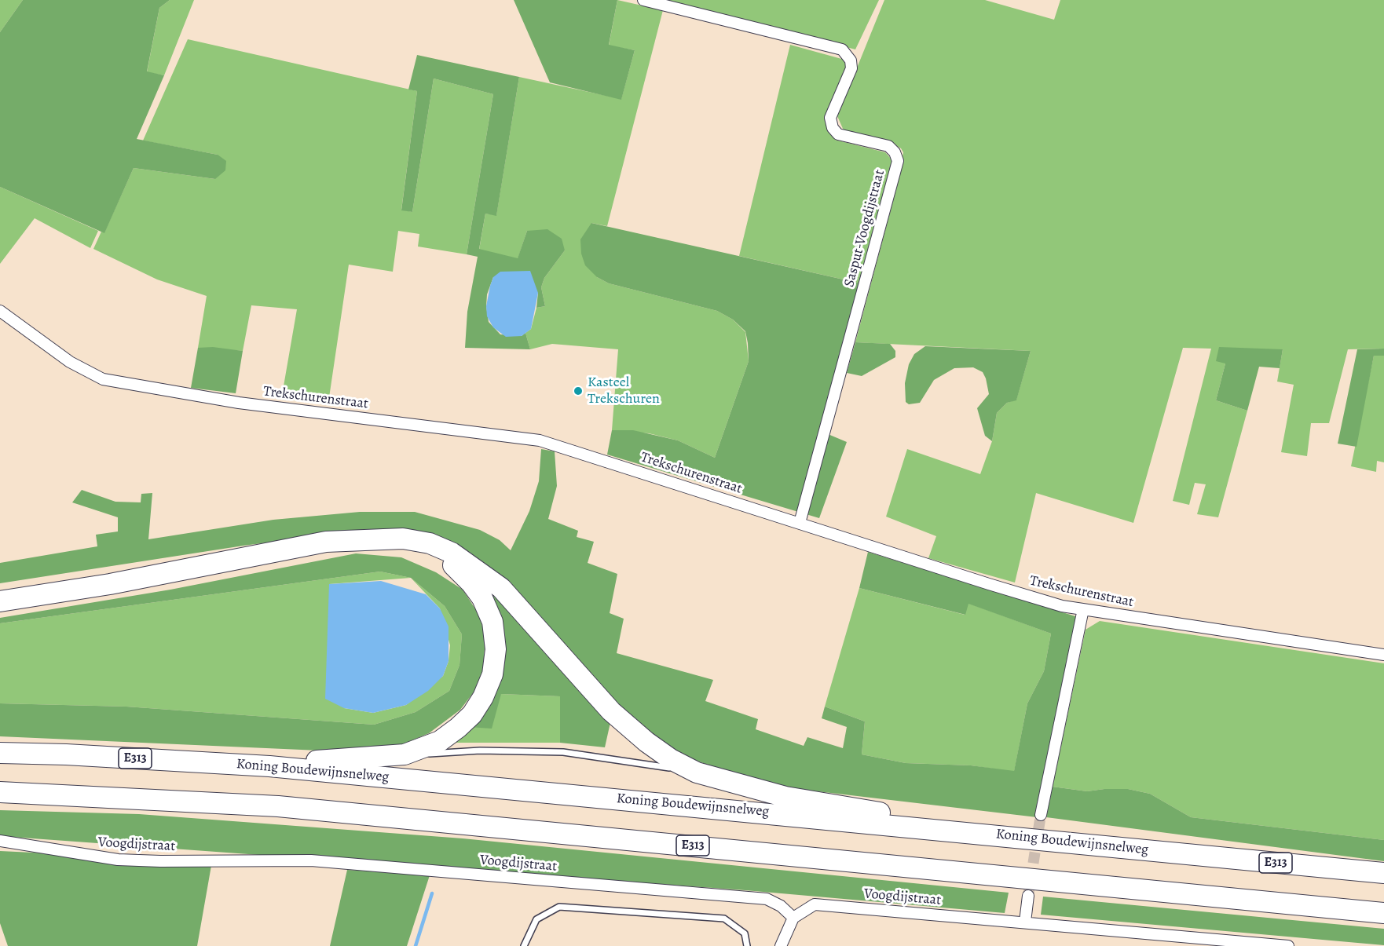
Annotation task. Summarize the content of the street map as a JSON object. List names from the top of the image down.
{
  "streets": {
    "highway": ["E313", "Koning Boudewijnsnelweg"],
    "street": ["Sasput-Voogdijstraat", "Trekschurenstraat", "Voogdijstraat"]
  },
  "crossings": [
    ["Sasput-Voogdijstraat", "Trekschurenstraat"]
  ],
  "places": ["Kasteel Trekschuren"]
}
